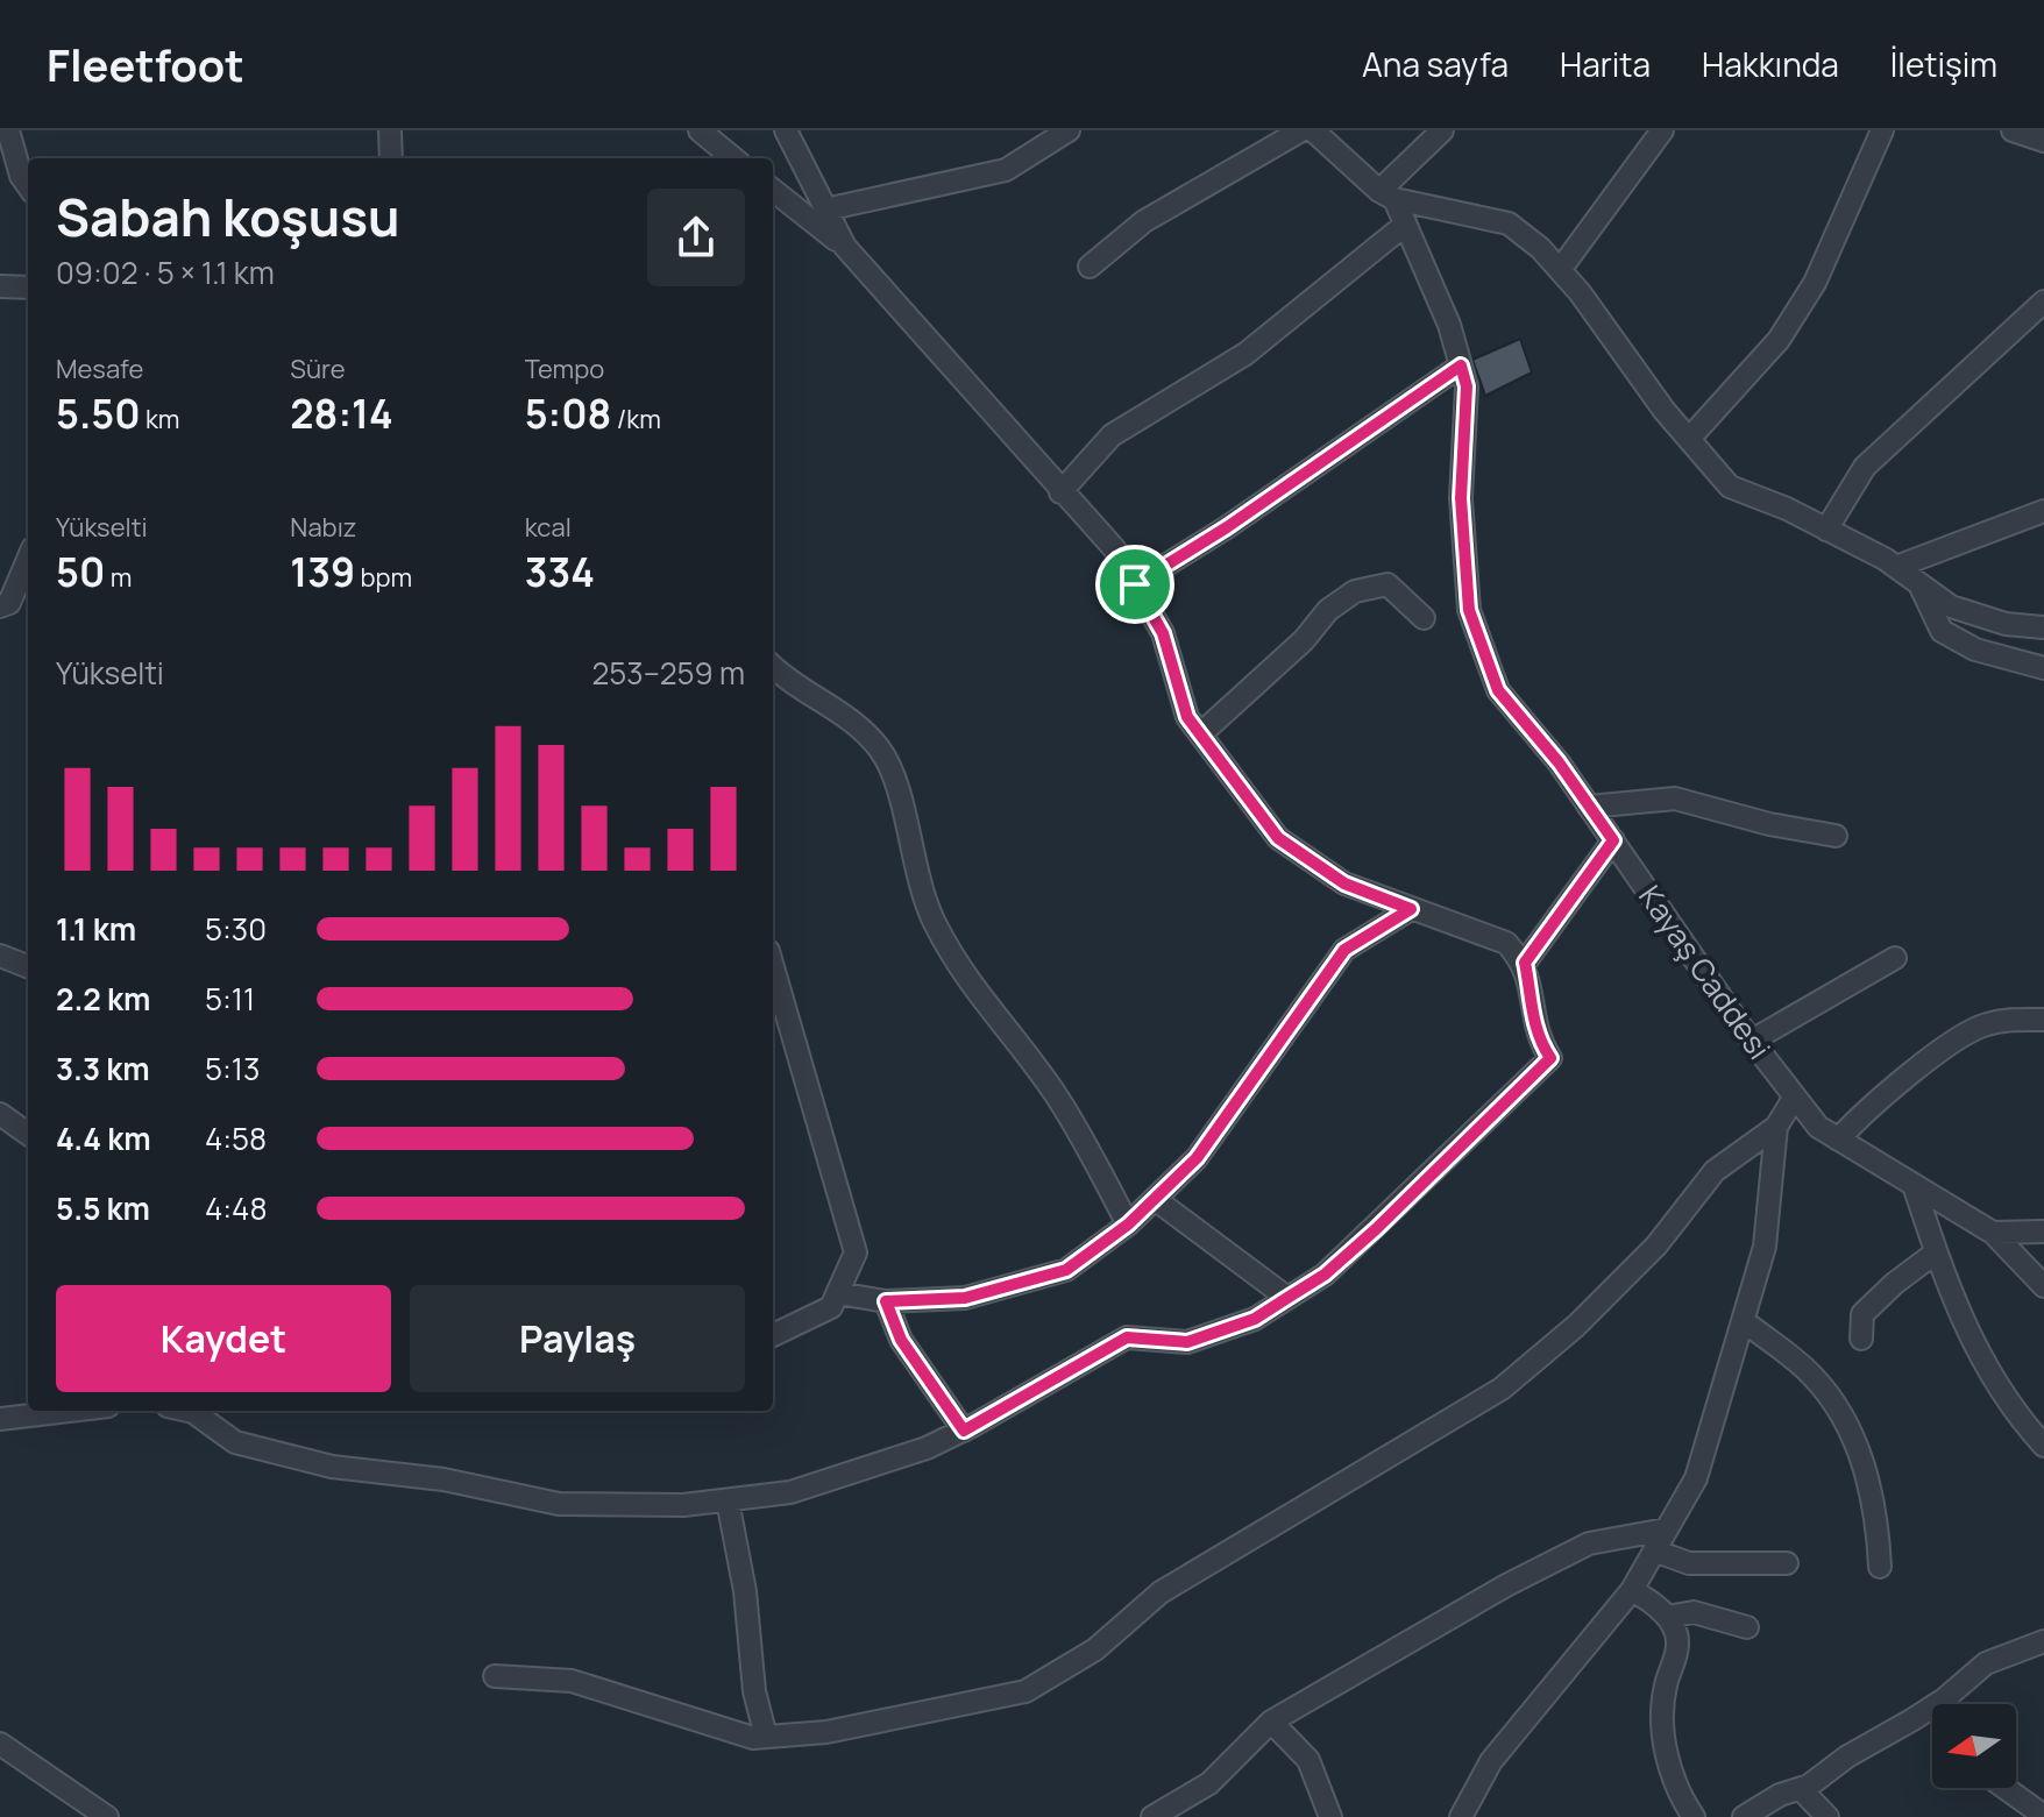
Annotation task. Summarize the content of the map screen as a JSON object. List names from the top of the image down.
{
  "streets": {
    "street": ["Kayaş Caddesi"]
  },
  "north": "left",
  "page": {
    "header": "Fleetfoot",
    "nav": [
      "Ana sayfa",
      "Harita",
      "Hakkında",
      "İletişim"
    ],
    "heading": ["Sabah koşusu", "09:02 · 5 × 1.1 km"],
    "stats": [
      ["Mesafe", "5.50 km"],
      ["Süre", "28:14"],
      ["Tempo", "5:08 /km"],
      ["Yükselti", "50 m"],
      ["Nabız", "139 bpm"],
      ["kcal", "334"]
    ],
    "chart": ["Yükselti", "253–259 m"],
    "list": [
      {
        "name": "1.1 km",
        "note": "5:30"
      },
      {
        "name": "2.2 km",
        "note": "5:11"
      },
      {
        "name": "3.3 km",
        "note": "5:13"
      },
      {
        "name": "4.4 km",
        "note": "4:58"
      },
      {
        "name": "5.5 km",
        "note": "4:48"
      }
    ],
    "buttons": ["Kaydet", "Paylaş"]
  }
}
